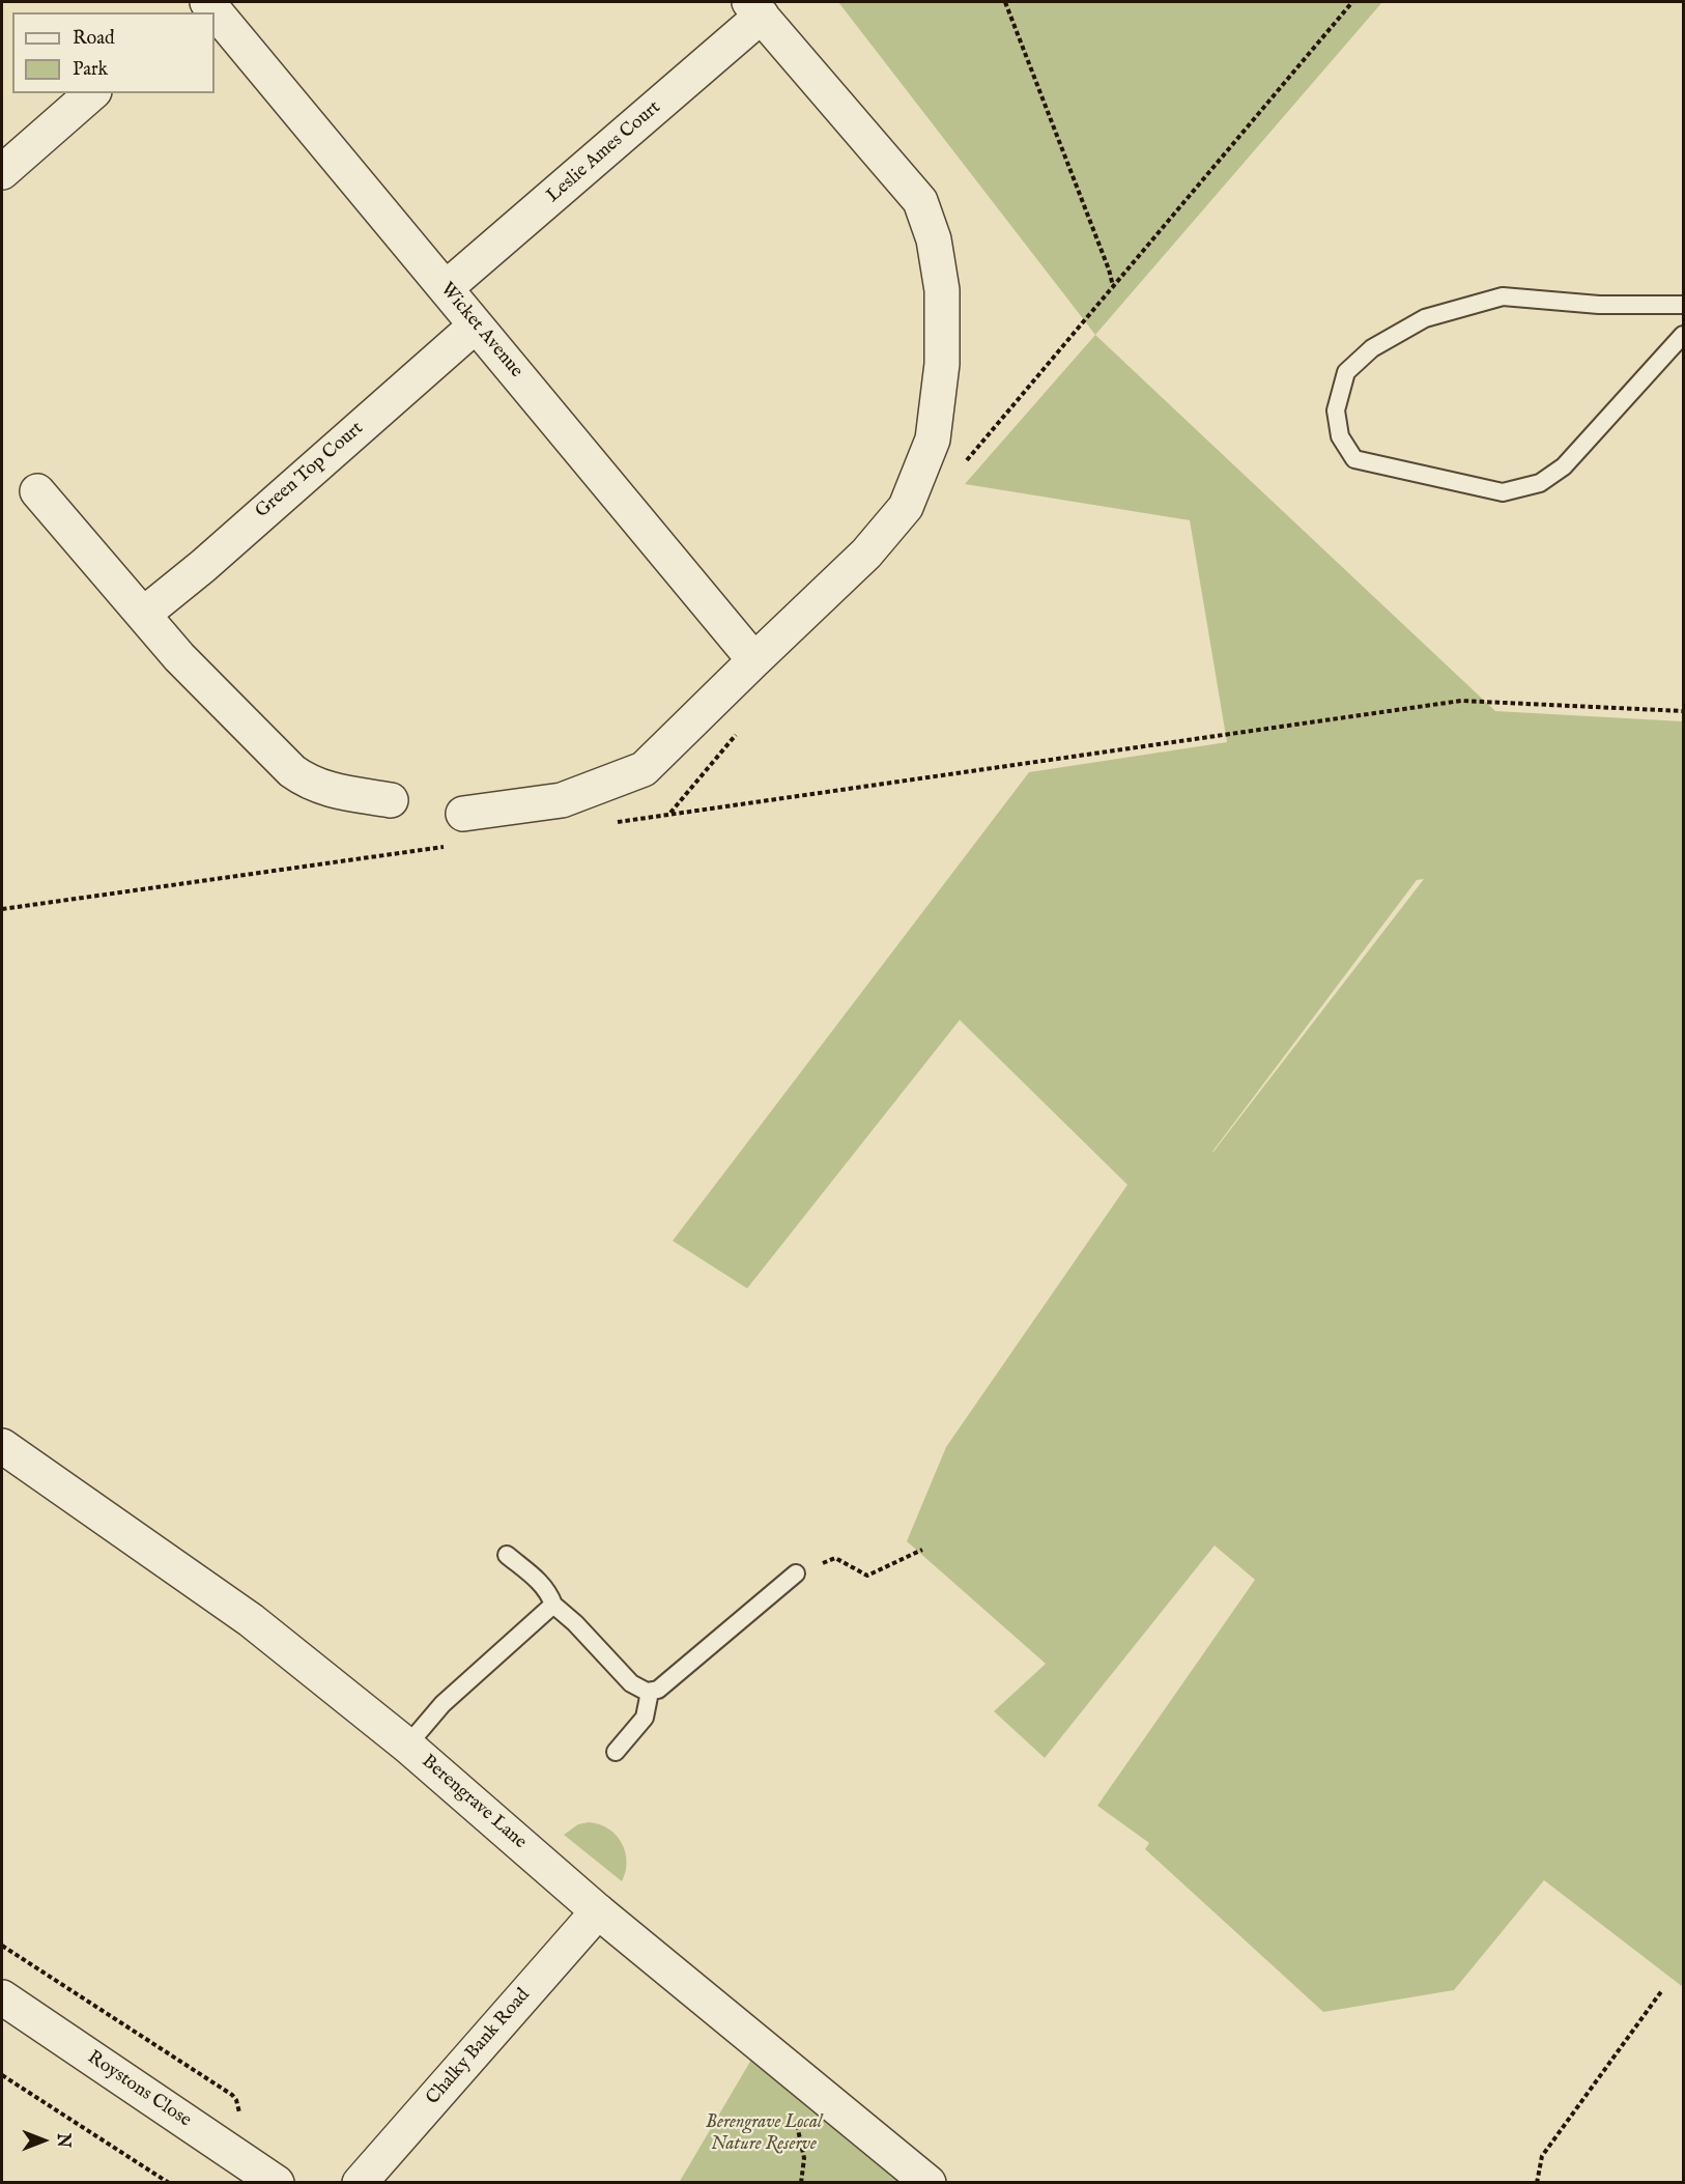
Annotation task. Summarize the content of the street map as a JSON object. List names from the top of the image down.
{
  "streets": {
    "street": [
      "Leslie Ames Court",
      "Wicket Avenue",
      "Green Top Court",
      "Berengrave Lane",
      "Chalky Bank Road",
      "Roystons Close"
    ]
  },
  "crossings": [
    ["Leslie Ames Court", "Wicket Avenue"],
    ["Wicket Avenue", "Green Top Court"],
    ["Berengrave Lane", "Chalky Bank Road"]
  ],
  "parks": ["Berengrave Local Nature Reserve"],
  "legend": ["Road", "Park"],
  "north": "right"
}
